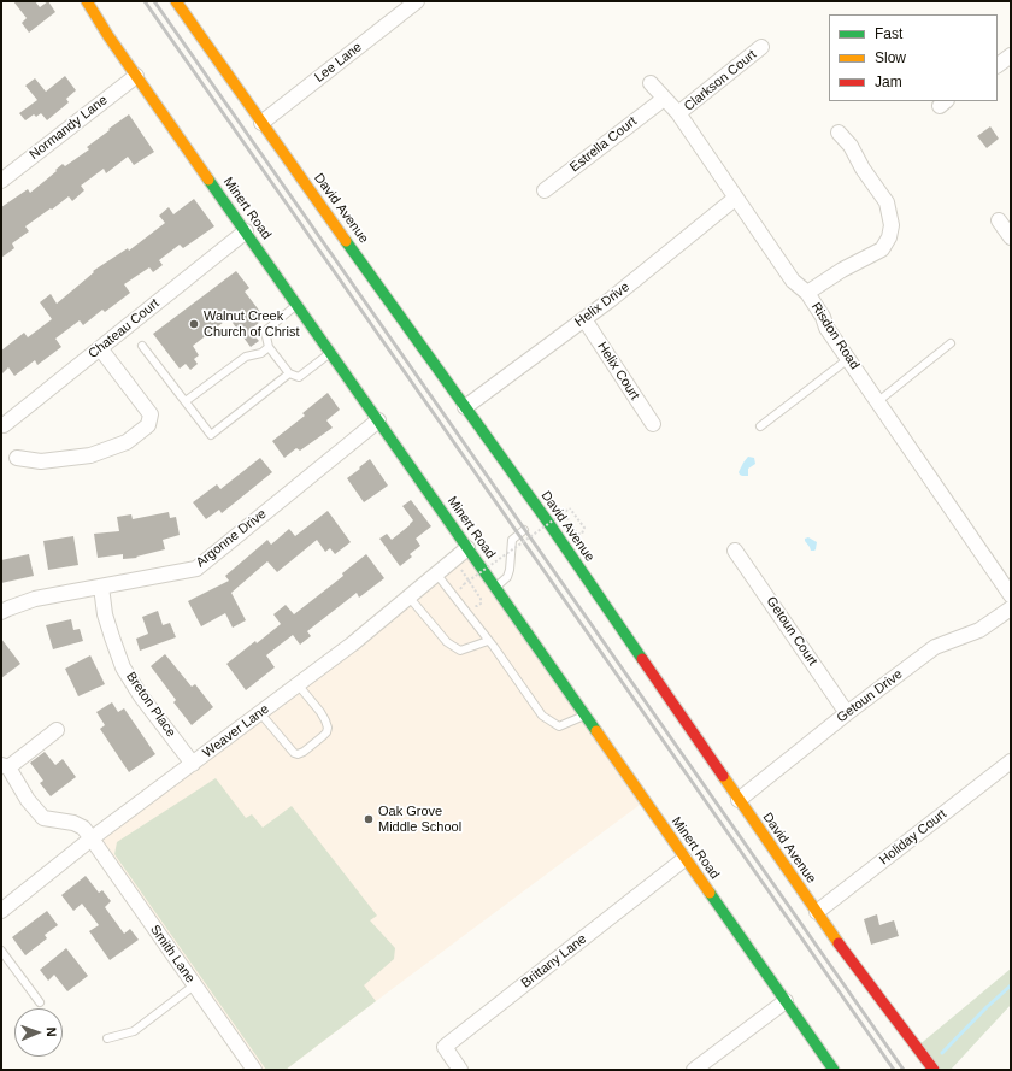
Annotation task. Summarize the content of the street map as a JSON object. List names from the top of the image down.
{
  "streets": {
    "street": [
      "Lee Lane",
      "Clarkson Court",
      "Normandy Lane",
      "Estrella Court",
      "Minert Road",
      "David Avenue",
      "Helix Drive",
      "Chateau Court",
      "Risdon Road",
      "Helix Court",
      "Argonne Drive",
      "Getoun Court",
      "Getoun Drive",
      "Breton Place",
      "Weaver Lane",
      "Holiday Court",
      "Smith Lane",
      "Brittany Lane"
    ]
  },
  "crossings": [
    ["Lee Lane", "David Avenue"],
    ["Clarkson Court", "Risdon Road"],
    ["Normandy Lane", "Minert Road"],
    ["Estrella Court", "Risdon Road"],
    ["Minert Road", "Chateau Court"],
    ["Minert Road", "Argonne Drive"],
    ["Minert Road", "Weaver Lane"],
    ["Minert Road", "Brittany Lane"],
    ["David Avenue", "Helix Drive"],
    ["David Avenue", "Getoun Drive"],
    ["David Avenue", "Holiday Court"],
    ["Helix Drive", "Risdon Road"],
    ["Helix Drive", "Helix Court"],
    ["Argonne Drive", "Breton Place"],
    ["Getoun Court", "Getoun Drive"],
    ["Breton Place", "Weaver Lane"],
    ["Weaver Lane", "Smith Lane"]
  ],
  "places": ["Walnut Creek Church of Christ", "Oak Grove Middle School"],
  "legend": ["Fast", "Slow", "Jam"],
  "north": "right"
}
